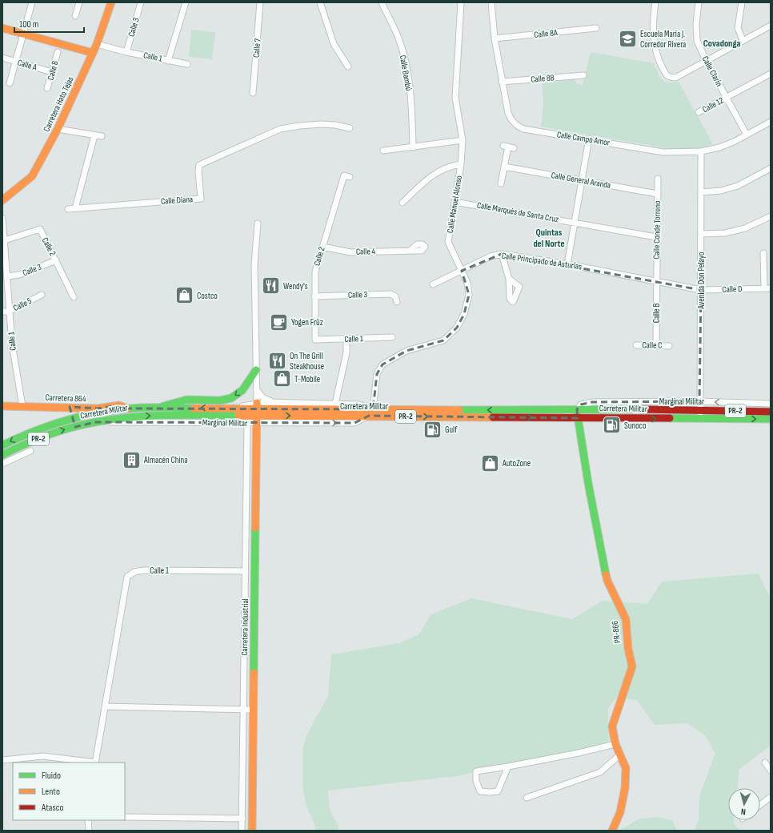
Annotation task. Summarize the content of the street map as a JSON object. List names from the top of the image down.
{
  "streets": {
    "main road": [
      "Carretera Hato Tejas",
      "Carretera 864",
      "Carretera Militar",
      "PR-2",
      "Carretera Industrial",
      "PR-866"
    ],
    "street": [
      "Calle 3",
      "Calle 8A",
      "Calle 7",
      "Calle 1",
      "Calle A",
      "Calle B",
      "Calle Clarín",
      "Calle Bambú",
      "Calle 8B",
      "Calle 12",
      "Calle Campo Amor",
      "Calle General Aranda",
      "Calle Diana",
      "Calle Manuel Alonso",
      "Calle Marqués de Santa Cruz",
      "Calle Conde Torreno",
      "Calle 2",
      "Calle 4",
      "Calle Principado de Asturias",
      "Avenida Don Pelayo",
      "Calle D",
      "Calle 5",
      "Calle C",
      "Marginal Militar"
    ]
  },
  "crossings": [
    ["Calle 3", "Calle 1"],
    ["Calle 3", "Calle 2"],
    ["Calle 8A", "Calle Campo Amor"],
    ["Calle 1", "Carretera Hato Tejas"],
    ["Calle 1", "Calle 2"],
    ["Calle 1", "Calle 5"],
    ["Calle 1", "Carretera 864"],
    ["Calle A", "Calle B"],
    ["Calle B", "Calle Conde Torreno"],
    ["Calle B", "Calle Principado de Asturias"],
    ["Calle B", "Calle C"],
    ["Calle Clarín", "Calle 12"],
    ["Calle Clarín", "Calle Campo Amor"],
    ["Calle 8B", "Calle Campo Amor"],
    ["Calle Campo Amor", "Avenida Don Pelayo"],
    ["Calle General Aranda", "Calle Conde Torreno"],
    ["Calle Manuel Alonso", "Calle Marqués de Santa Cruz"],
    ["Calle Manuel Alonso", "Calle Principado de Asturias"],
    ["Calle Manuel Alonso", "Carretera Militar"],
    ["Calle Marqués de Santa Cruz", "Calle Conde Torreno"],
    ["Calle Conde Torreno", "Calle Principado de Asturias"],
    ["Calle 2", "Calle 4"],
    ["Calle Principado de Asturias", "Avenida Don Pelayo"],
    ["Calle Principado de Asturias", "Calle D"],
    ["Avenida Don Pelayo", "Calle D"],
    ["Avenida Don Pelayo", "Marginal Militar"],
    ["Avenida Don Pelayo", "Carretera Militar"],
    ["Carretera 864", "Carretera Militar"],
    ["Marginal Militar", "Carretera Militar"],
    ["Marginal Militar", "Carretera Industrial"],
    ["Marginal Militar", "PR-866"],
    ["Carretera Militar", "PR-866"]
  ],
  "districts": ["Covadonga", "Quintas del Norte"],
  "places": {
    "school or university": ["Escuela María J. Corredor Rivera"],
    "restaurant": ["Wendy's", "On The Grill Steakhouse"],
    "shop": ["Costco", "T-Mobile", "AutoZone"],
    "cafe": ["Yogen Früz"],
    "fuel station": ["Sunoco", "Gulf"],
    "building": ["Almacén China"]
  },
  "legend": ["Fluido", "Lento", "Atasco"],
  "scale_bar": "100 m",
  "north": "bottom"
}
